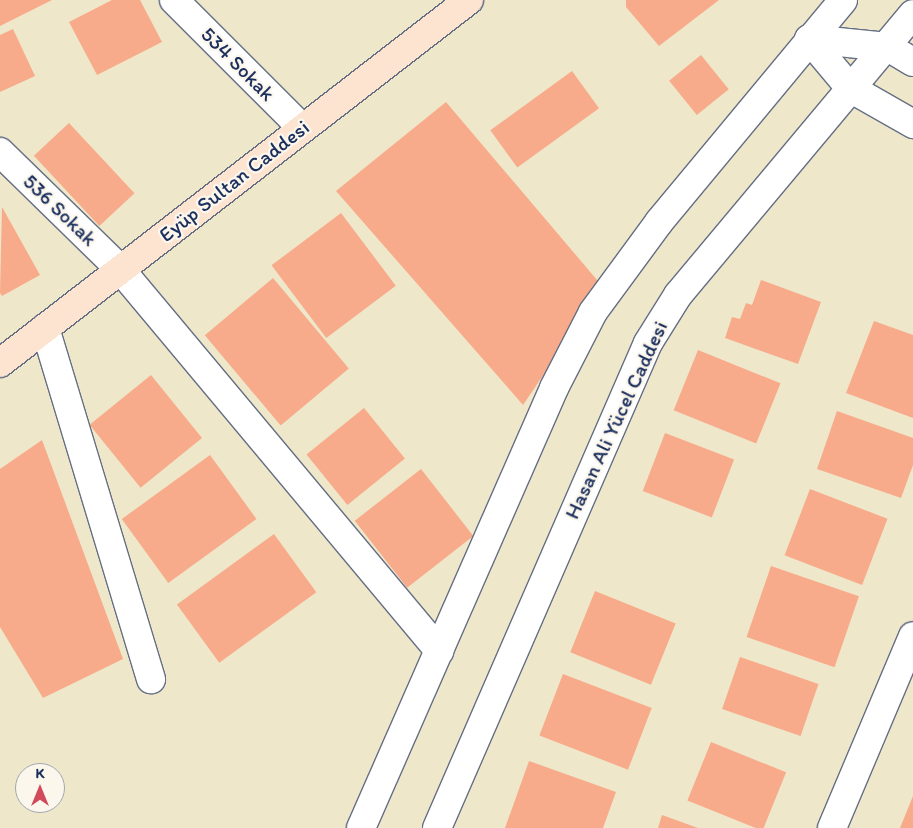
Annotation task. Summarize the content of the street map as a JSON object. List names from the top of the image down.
{
  "streets": {
    "main road": ["Eyüp Sultan Caddesi"],
    "street": ["534 Sokak", "536 Sokak", "Hasan Ali Yücel Caddesi"]
  },
  "crossings": [
    ["534 Sokak", "Eyüp Sultan Caddesi"],
    ["Eyüp Sultan Caddesi", "536 Sokak"]
  ],
  "north": "top"
}
